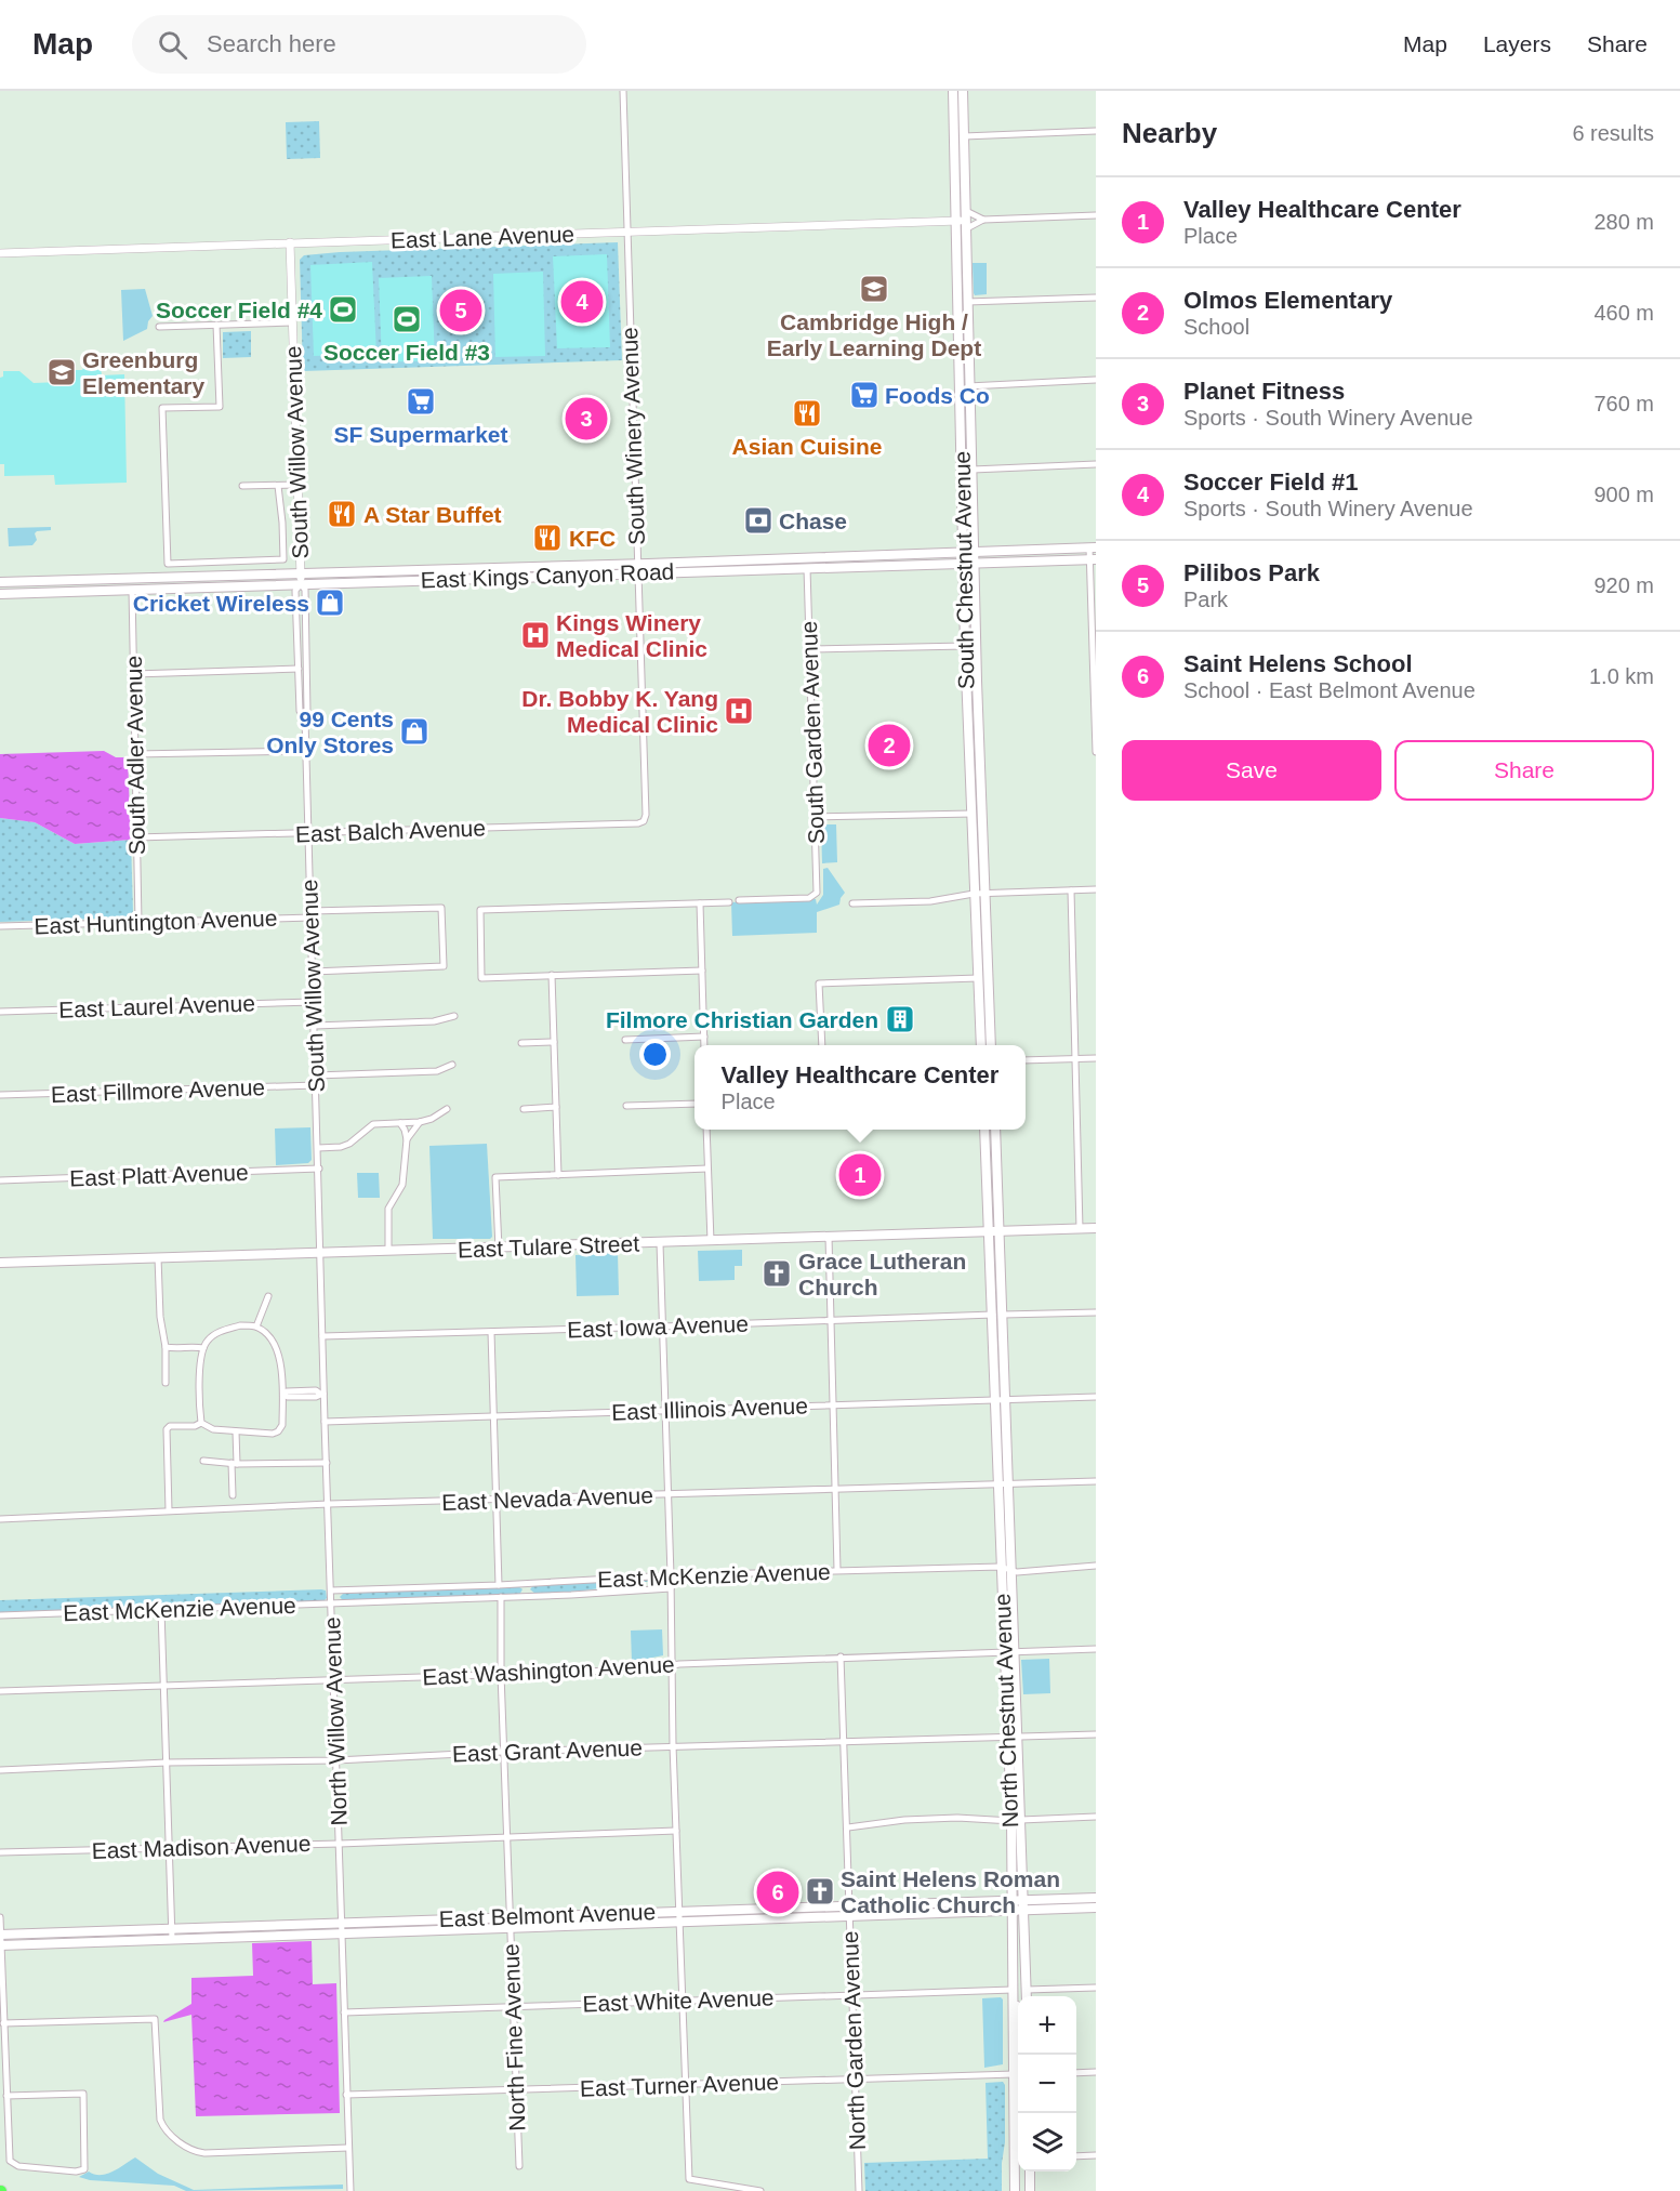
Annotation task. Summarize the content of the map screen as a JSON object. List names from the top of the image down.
{
  "streets": {
    "main road": [
      "South Chestnut Avenue",
      "East Kings Canyon Road",
      "East Tulare Street",
      "North Chestnut Avenue",
      "East Belmont Avenue"
    ],
    "street": [
      "East Lane Avenue",
      "South Winery Avenue",
      "South Willow Avenue",
      "South Garden Avenue",
      "South Adler Avenue",
      "East Balch Avenue",
      "East Huntington Avenue",
      "East Laurel Avenue",
      "East Fillmore Avenue",
      "East Platt Avenue",
      "East Iowa Avenue",
      "East Illinois Avenue",
      "East Nevada Avenue",
      "East McKenzie Avenue",
      "East Washington Avenue",
      "North Willow Avenue",
      "East Grant Avenue",
      "East Madison Avenue",
      "East White Avenue",
      "North Fine Avenue",
      "North Garden Avenue",
      "East Turner Avenue"
    ]
  },
  "crossings": [
    ["East Lane Avenue", "South Winery Avenue"],
    ["East Lane Avenue", "South Willow Avenue"],
    ["East Lane Avenue", "South Chestnut Avenue"],
    ["South Winery Avenue", "East Kings Canyon Road"],
    ["South Winery Avenue", "East Balch Avenue"],
    ["South Willow Avenue", "East Kings Canyon Road"],
    ["South Willow Avenue", "East Balch Avenue"],
    ["South Willow Avenue", "East Huntington Avenue"],
    ["South Willow Avenue", "East Laurel Avenue"],
    ["South Willow Avenue", "East Fillmore Avenue"],
    ["South Willow Avenue", "East Platt Avenue"],
    ["South Willow Avenue", "East Tulare Street"],
    ["South Willow Avenue", "North Willow Avenue"],
    ["South Chestnut Avenue", "East Kings Canyon Road"],
    ["East Kings Canyon Road", "South Garden Avenue"],
    ["East Kings Canyon Road", "South Adler Avenue"],
    ["South Adler Avenue", "East Balch Avenue"],
    ["South Adler Avenue", "East Huntington Avenue"],
    ["East Tulare Street", "North Chestnut Avenue"],
    ["East Tulare Street", "North Willow Avenue"],
    ["East Iowa Avenue", "North Chestnut Avenue"],
    ["East Iowa Avenue", "North Willow Avenue"],
    ["East Illinois Avenue", "North Chestnut Avenue"],
    ["East Illinois Avenue", "North Willow Avenue"],
    ["East Nevada Avenue", "North Chestnut Avenue"],
    ["East Nevada Avenue", "North Willow Avenue"],
    ["East McKenzie Avenue", "North Chestnut Avenue"],
    ["East McKenzie Avenue", "North Willow Avenue"],
    ["East McKenzie Avenue", "North Fine Avenue"],
    ["East Washington Avenue", "North Chestnut Avenue"],
    ["East Washington Avenue", "North Willow Avenue"],
    ["East Washington Avenue", "North Fine Avenue"],
    ["East Washington Avenue", "North Garden Avenue"],
    ["North Chestnut Avenue", "East Grant Avenue"],
    ["North Chestnut Avenue", "East Belmont Avenue"],
    ["North Chestnut Avenue", "East White Avenue"],
    ["North Chestnut Avenue", "East Turner Avenue"],
    ["North Willow Avenue", "East Grant Avenue"],
    ["North Willow Avenue", "East Madison Avenue"],
    ["North Willow Avenue", "East Belmont Avenue"],
    ["North Willow Avenue", "East White Avenue"],
    ["North Willow Avenue", "East Turner Avenue"],
    ["East Grant Avenue", "North Fine Avenue"],
    ["East Grant Avenue", "North Garden Avenue"],
    ["East Madison Avenue", "North Fine Avenue"],
    ["East Belmont Avenue", "North Fine Avenue"],
    ["East Belmont Avenue", "North Garden Avenue"],
    ["East White Avenue", "North Fine Avenue"],
    ["East White Avenue", "North Garden Avenue"],
    ["North Fine Avenue", "East Turner Avenue"],
    ["North Garden Avenue", "East Turner Avenue"]
  ],
  "places": {
    "school or university": ["Cambridge High / Early Learning Dept", "Greenburg Elementary"],
    "sports": ["Soccer Field #4", "Soccer Field #3"],
    "supermarket": ["Foods Co", "SF Supermarket"],
    "restaurant": ["Asian Cuisine", "A Star Buffet", "KFC"],
    "bank": ["Chase"],
    "shop": ["Cricket Wireless", "99 Cents Only Stores"],
    "hospital": ["Kings Winery Medical Clinic", "Dr. Bobby K. Yang Medical Clinic"],
    "building": ["Filmore Christian Garden"],
    "church": ["Grace Lutheran Church", "Saint Helens Roman Catholic Church"]
  },
  "page": {
    "header": "Map",
    "search": "Search here",
    "nav": ["Map", "Layers", "Share"],
    "heading": ["Nearby", "6 results"],
    "list": [
      {
        "mark": "1",
        "name": "Valley Healthcare Center",
        "note": "Place",
        "value": "280 m"
      },
      {
        "mark": "2",
        "name": "Olmos Elementary",
        "note": "School",
        "value": "460 m"
      },
      {
        "mark": "3",
        "name": "Planet Fitness",
        "note": "Sports · South Winery Avenue",
        "value": "760 m"
      },
      {
        "mark": "4",
        "name": "Soccer Field #1",
        "note": "Sports · South Winery Avenue",
        "value": "900 m"
      },
      {
        "mark": "5",
        "name": "Pilibos Park",
        "note": "Park",
        "value": "920 m"
      },
      {
        "mark": "6",
        "name": "Saint Helens School",
        "note": "School · East Belmont Avenue",
        "value": "1.0 km"
      }
    ],
    "pins": [
      "4",
      "5",
      "3",
      "2",
      "1",
      "6"
    ],
    "buttons": ["Save", "Share"],
    "popup": ["Valley Healthcare Center", "Place"],
    "map_buttons": ["+", "−"]
  }
}
